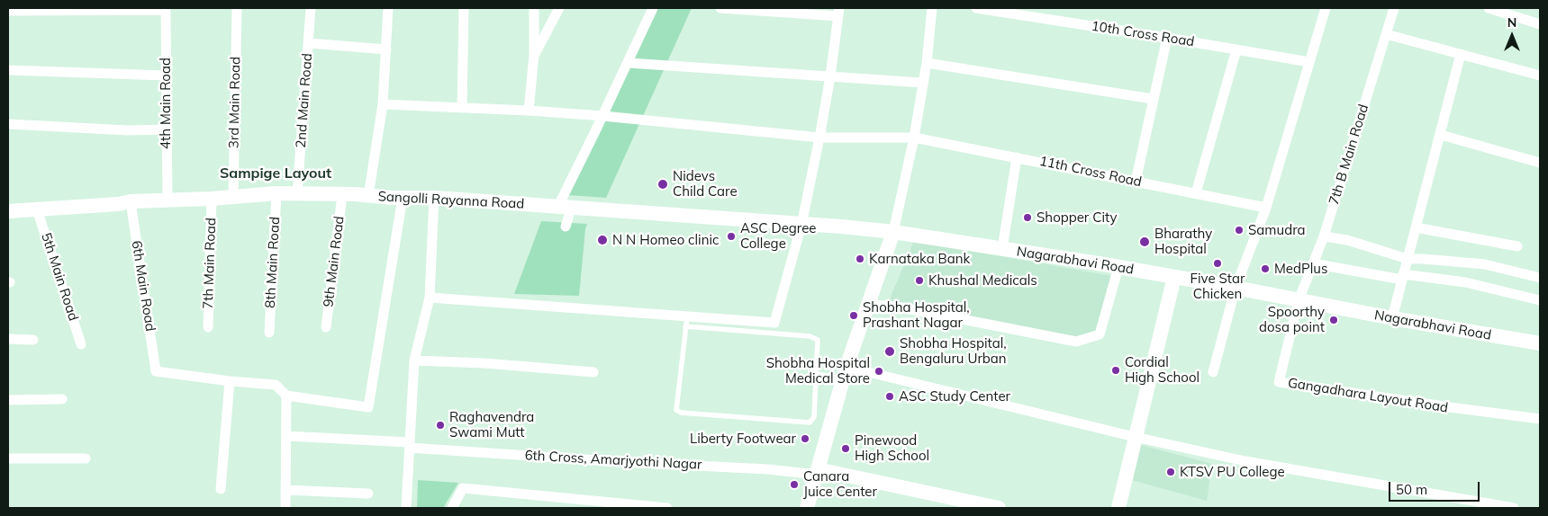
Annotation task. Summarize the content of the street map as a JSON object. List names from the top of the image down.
{
  "streets": {
    "street": [
      "10th Cross Road",
      "2nd Main Road",
      "3rd Main Road",
      "4th Main Road",
      "7th B Main Road",
      "11th Cross Road",
      "Sangolli Rayanna Road",
      "Nagarabhavi Road",
      "9th Main Road",
      "8th Main Road",
      "7th Main Road",
      "5th Main Road",
      "6th Main Road",
      "Gangadhara Layout Road",
      "6th Cross, Amarjyothi Nagar"
    ]
  },
  "crossings": [
    ["2nd Main Road", "Sangolli Rayanna Road"],
    ["3rd Main Road", "Sangolli Rayanna Road"],
    ["4th Main Road", "Sangolli Rayanna Road"],
    ["7th B Main Road", "Nagarabhavi Road"],
    ["7th B Main Road", "Gangadhara Layout Road"],
    ["Sangolli Rayanna Road", "Nagarabhavi Road"],
    ["Sangolli Rayanna Road", "9th Main Road"],
    ["Sangolli Rayanna Road", "8th Main Road"],
    ["Sangolli Rayanna Road", "7th Main Road"],
    ["Sangolli Rayanna Road", "5th Main Road"],
    ["Sangolli Rayanna Road", "6th Main Road"],
    ["Nagarabhavi Road", "Gangadhara Layout Road"]
  ],
  "districts": ["Sampige Layout"],
  "places": [
    "Nidevs Child Care",
    "Shopper City",
    "Samudra",
    "ASC Degree College",
    "N N Homeo clinic",
    "Bharathy Hospital",
    "Karnataka Bank",
    "Five Star Chicken",
    "MedPlus",
    "Khushal Medicals",
    "Shobha Hospital, Prashant Nagar",
    "Spoorthy dosa point",
    "Shobha Hospital, Bengaluru Urban",
    "Cordial High School",
    "Shobha Hospital Medical Store",
    "ASC Study Center",
    "Raghavendra Swami Mutt",
    "Liberty Footwear",
    "Pinewood High School",
    "KTSV PU College",
    "Canara Juice Center"
  ],
  "scale_bar": "50 m",
  "north": "top"
}
